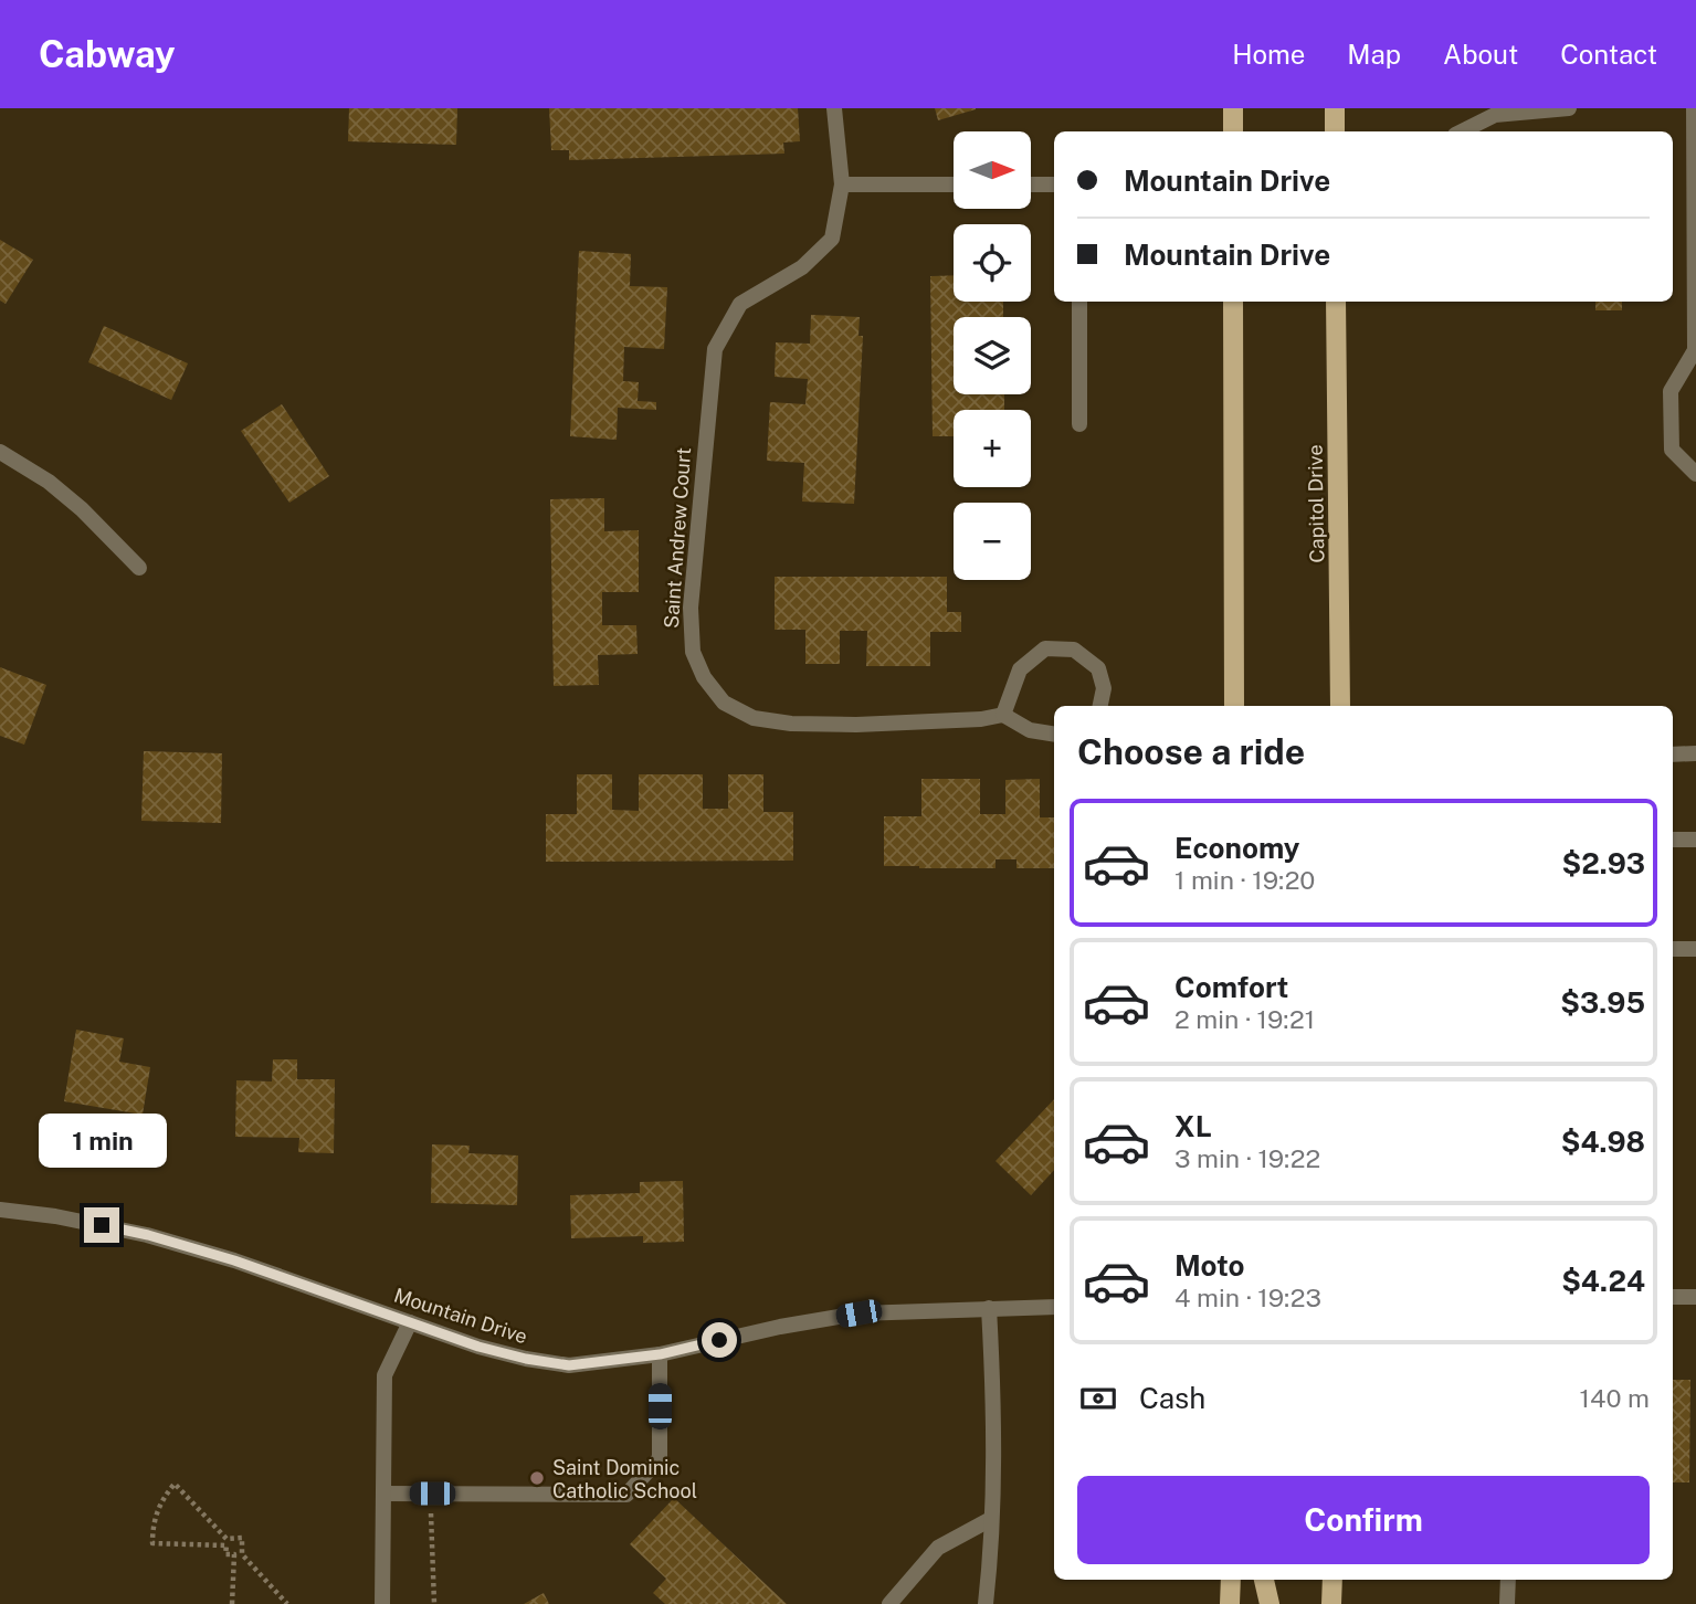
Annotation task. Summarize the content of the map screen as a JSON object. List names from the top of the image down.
{
  "streets": {
    "main road": ["Capitol Drive"],
    "street": ["Saint Andrew Court", "Mountain Drive"]
  },
  "places": ["Saint Dominic Catholic School"],
  "north": "right",
  "page": {
    "header": "Cabway",
    "nav": [
      "Home",
      "Map",
      "About",
      "Contact"
    ],
    "map_buttons": ["+", "−"],
    "banner": ["Mountain Drive", "Mountain Drive"],
    "heading": "Choose a ride",
    "list": [
      {
        "name": "Economy",
        "note": "1 min · 19:20",
        "value": "$2.93"
      },
      {
        "name": "Comfort",
        "note": "2 min · 19:21",
        "value": "$3.95"
      },
      {
        "name": "XL",
        "note": "3 min · 19:22",
        "value": "$4.98"
      },
      {
        "name": "Moto",
        "note": "4 min · 19:23",
        "value": "$4.24"
      }
    ],
    "bubble": "1 min",
    "pay": ["Cash", "140 m"],
    "buttons": "Confirm"
  }
}
